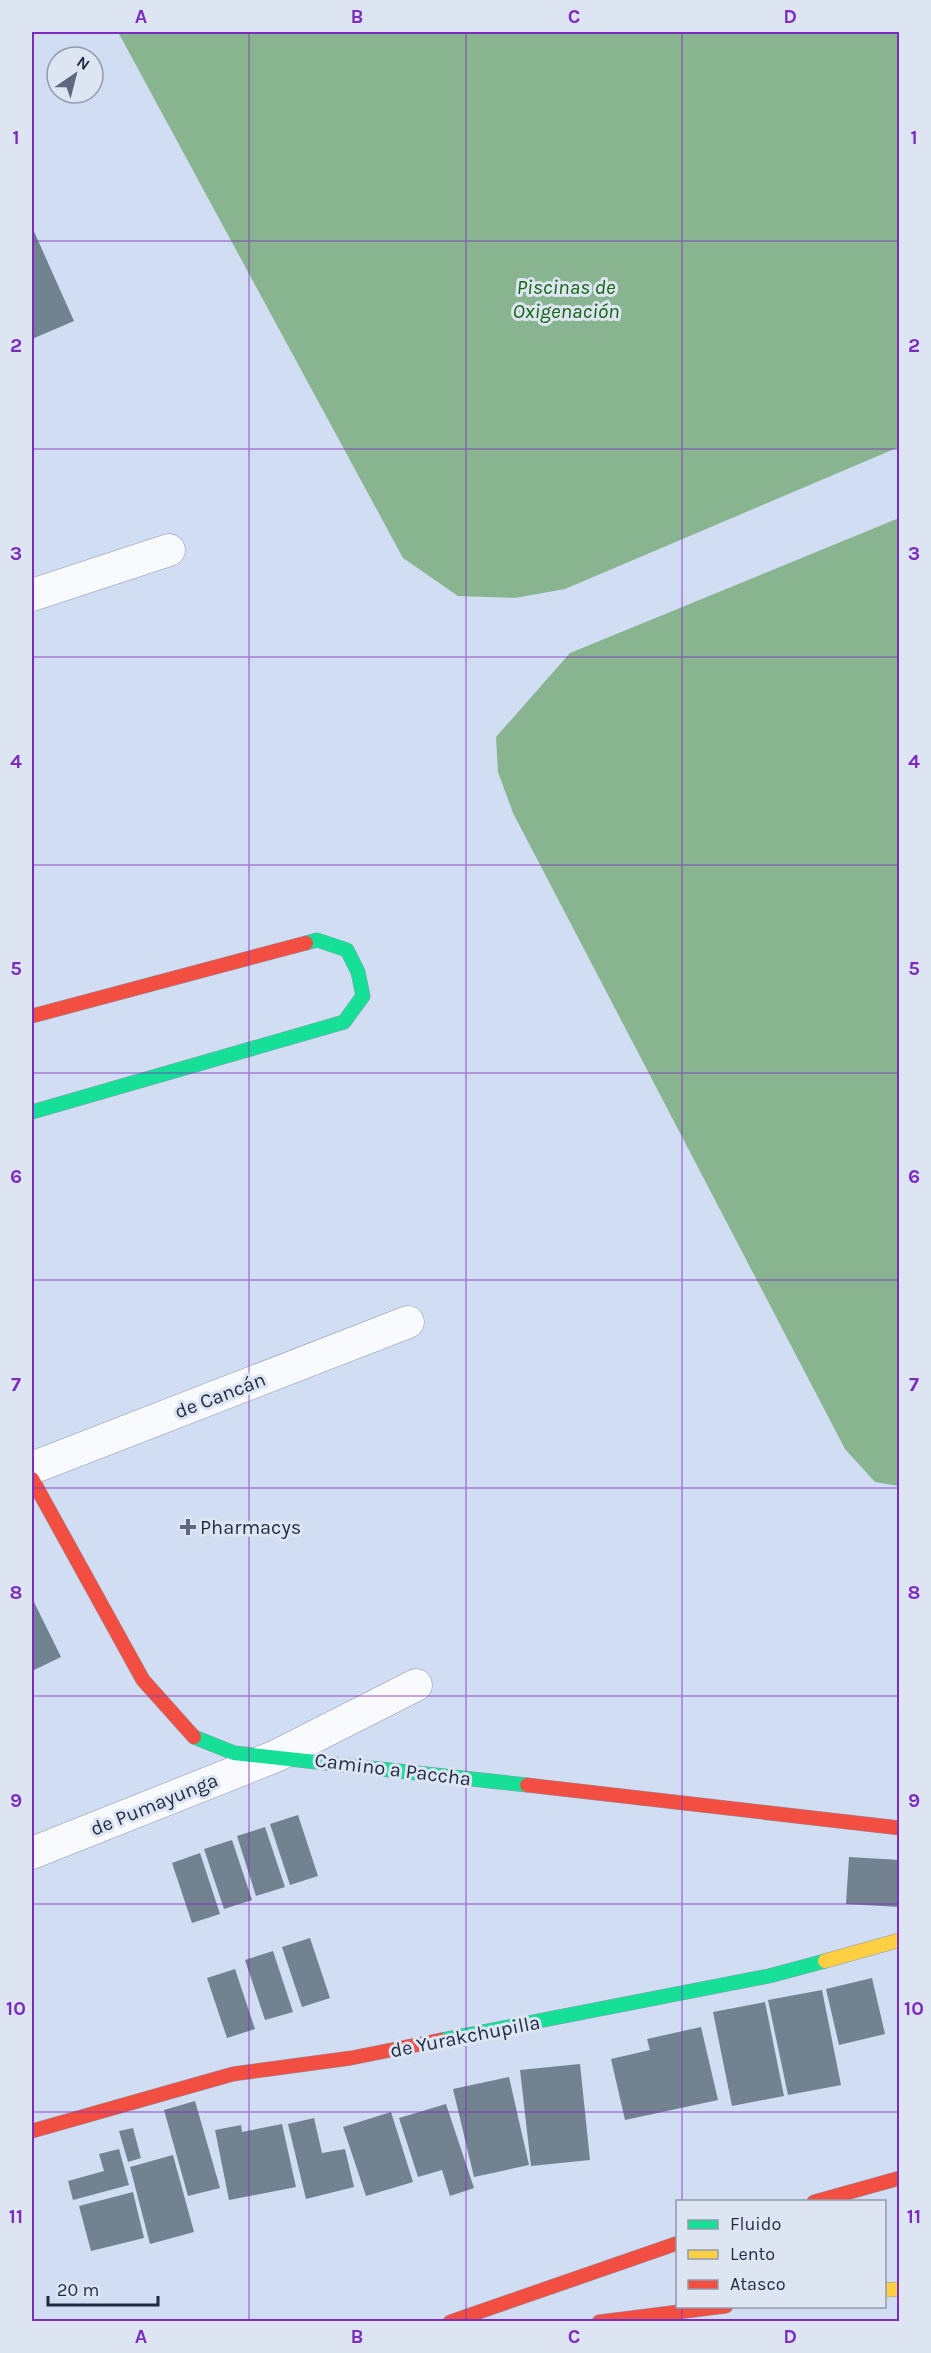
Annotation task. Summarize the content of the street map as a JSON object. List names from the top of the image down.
{
  "streets": {
    "main road": ["Camino a Paccha", "de Yurakchupilla"],
    "street": ["de Cancán", "de Pumayunga"]
  },
  "crossings": [
    ["Camino a Paccha", "de Pumayunga"]
  ],
  "water": ["Piscinas de Oxigenación"],
  "places": {
    "health": ["Pharmacys"]
  },
  "legend": ["Fluido", "Lento", "Atasco"],
  "scale_bar": "20 m",
  "north": "top right",
  "grid": {
    "columns": [
      "A",
      "B",
      "C",
      "D"
    ],
    "rows": [
      "1",
      "2",
      "3",
      "4",
      "5",
      "6",
      "7",
      "8",
      "9",
      "10",
      "11"
    ]
  }
}
